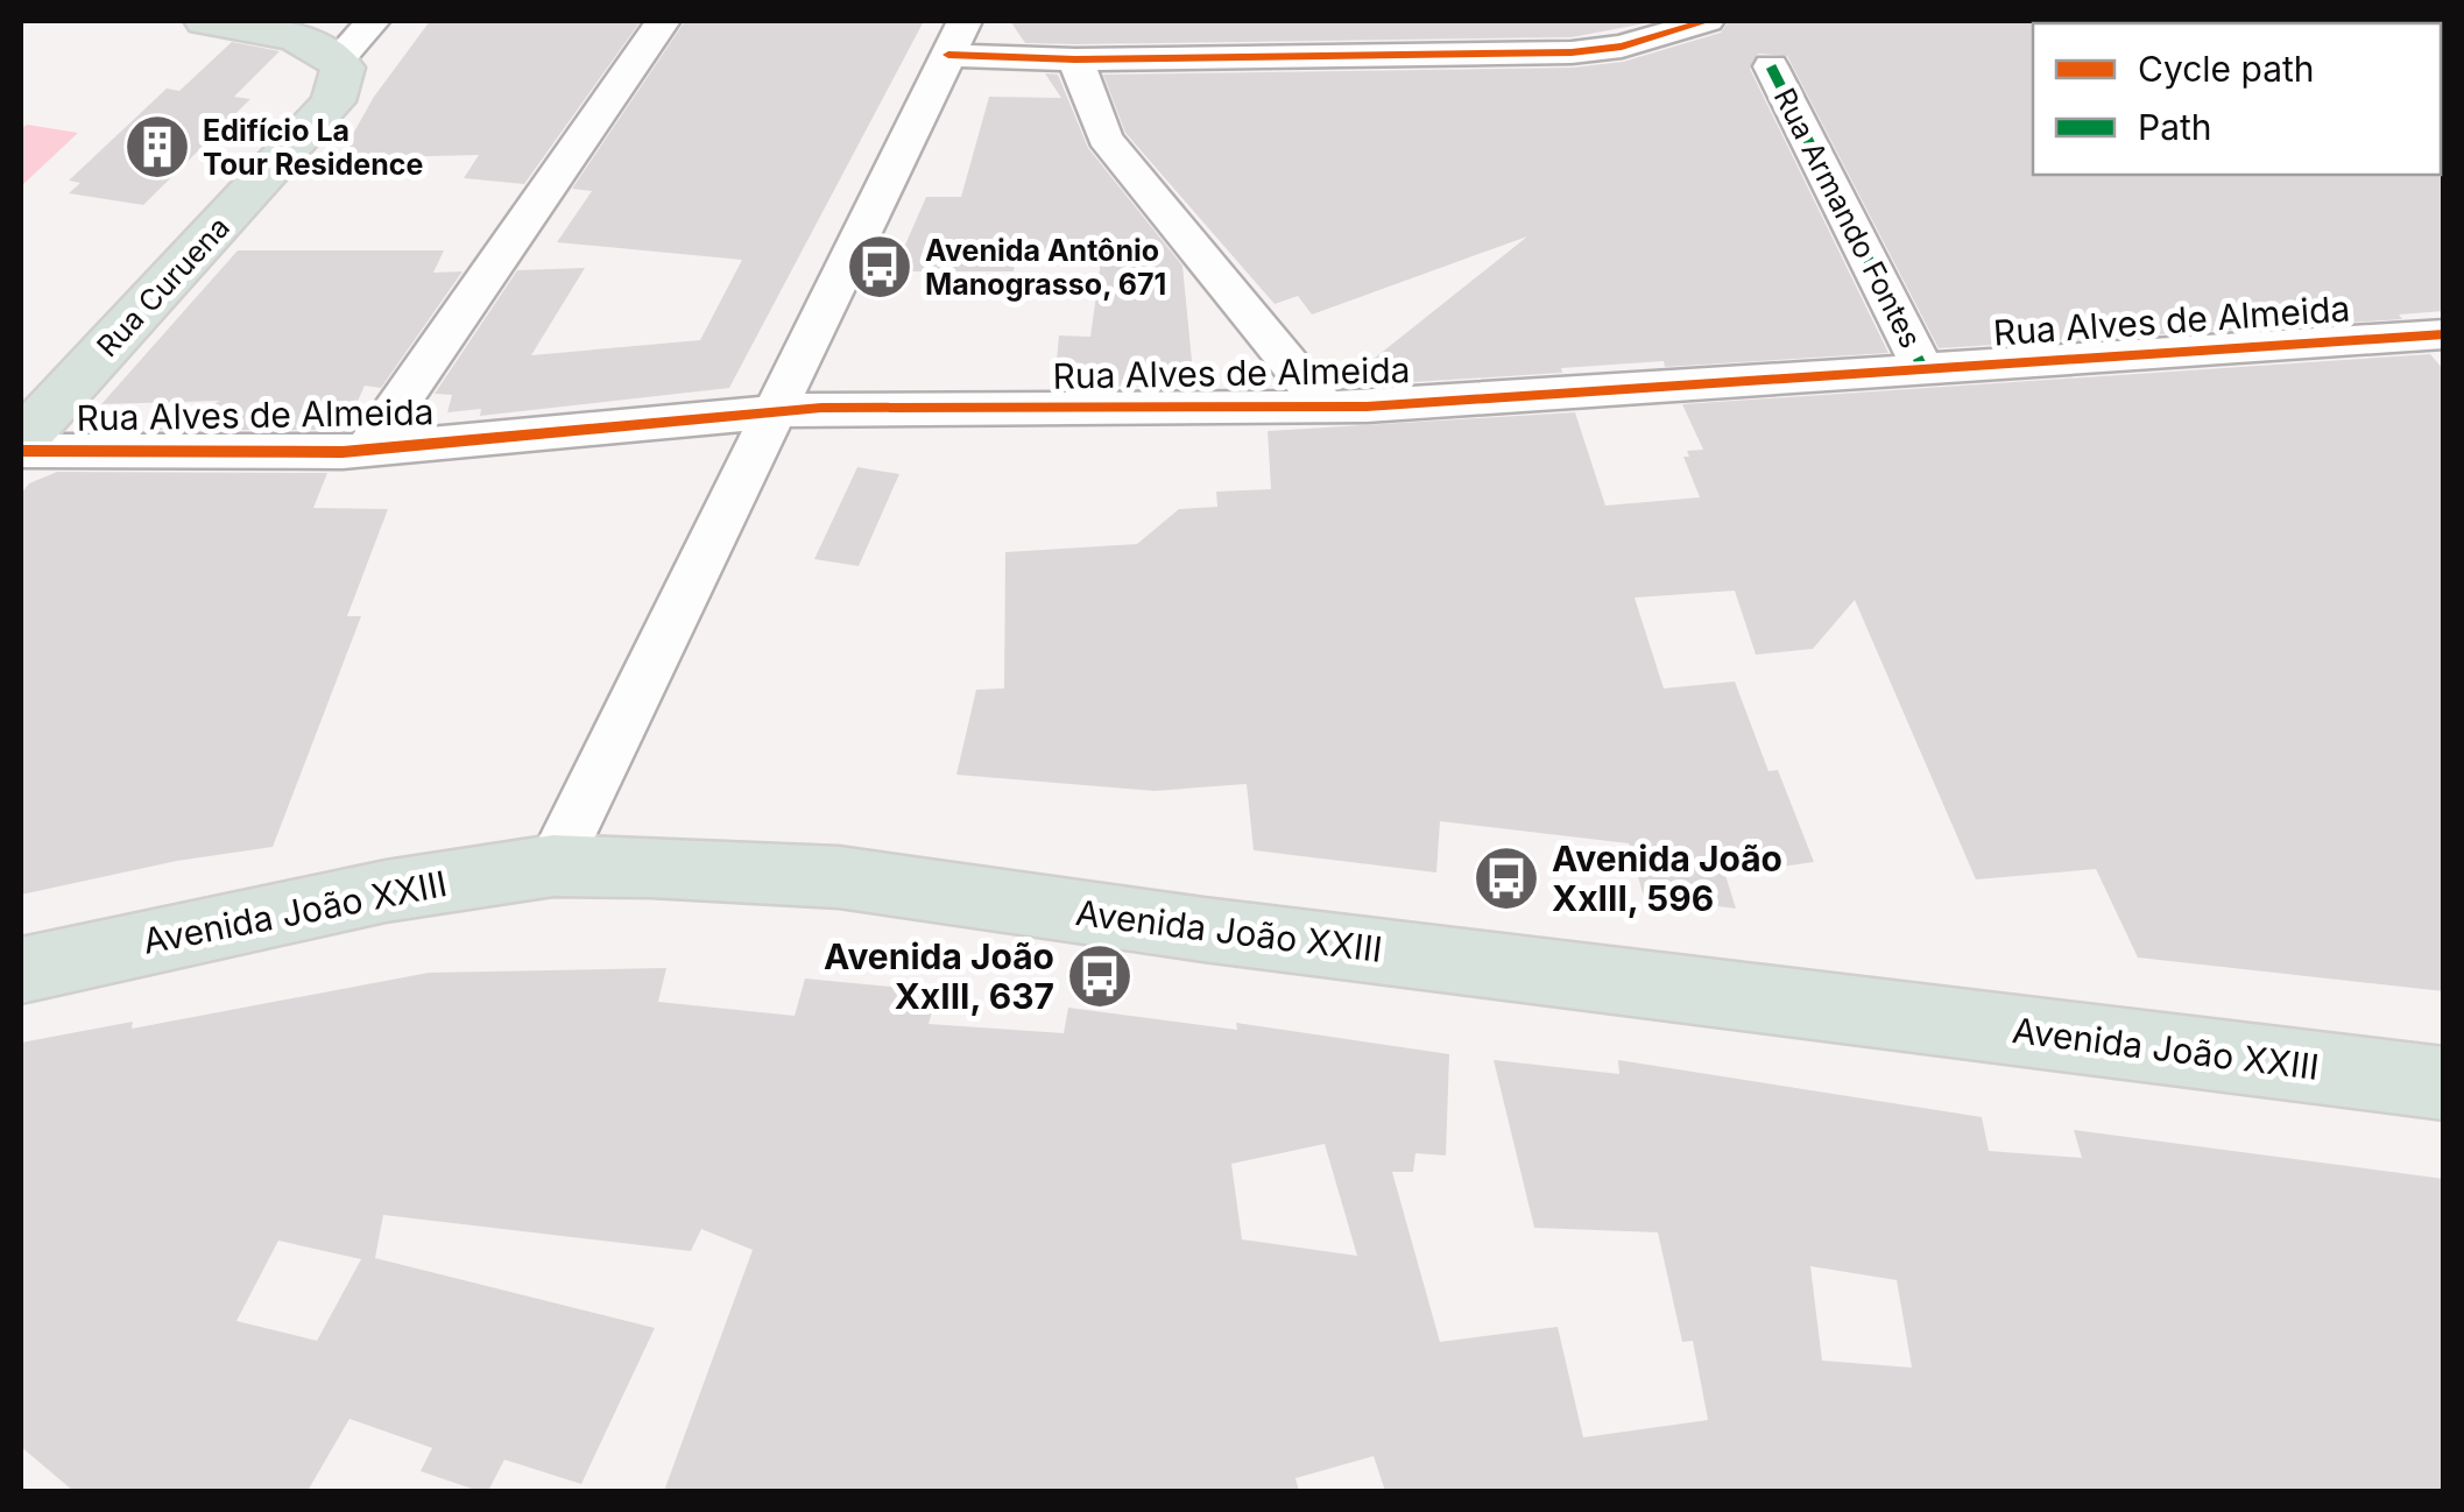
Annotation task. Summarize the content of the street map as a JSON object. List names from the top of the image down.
{
  "streets": {
    "main road": ["Rua Curuena", "Avenida João XXIII"],
    "street": ["Rua Armando Fontes", "Rua Alves de Almeida"]
  },
  "crossings": [
    ["Rua Armando Fontes", "Rua Alves de Almeida"]
  ],
  "places": {
    "building": ["Edifício La Tour Residence"],
    "bus stop": ["Avenida Antônio Manograsso, 671", "Avenida João XxIII, 596", "Avenida João XxIII, 637"]
  },
  "legend": ["Cycle path", "Path"]
}
